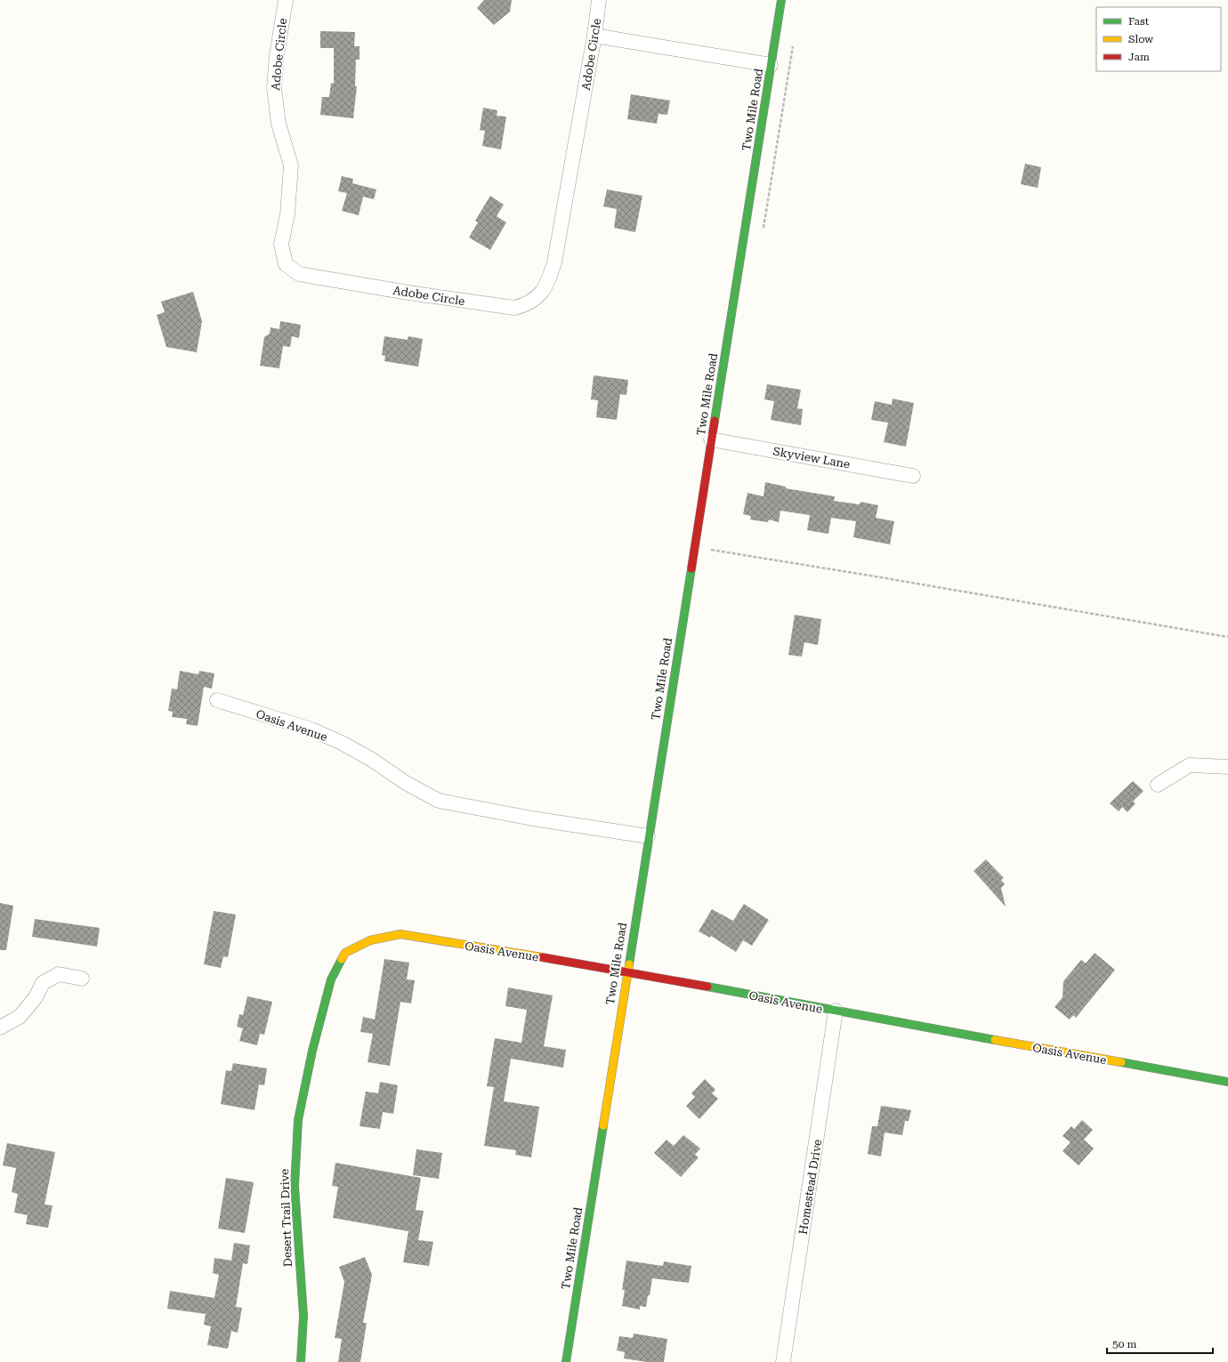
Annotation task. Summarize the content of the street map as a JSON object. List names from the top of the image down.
{
  "streets": {
    "main road": ["Two Mile Road", "Oasis Avenue", "Desert Trail Drive"],
    "street": ["Adobe Circle", "Skyview Lane", "Homestead Drive"]
  },
  "crossings": [
    ["Two Mile Road", "Skyview Lane"],
    ["Two Mile Road", "Oasis Avenue"],
    ["Oasis Avenue", "Homestead Drive"],
    ["Oasis Avenue", "Desert Trail Drive"]
  ],
  "legend": ["Fast", "Slow", "Jam"],
  "scale_bar": "50 m"
}
